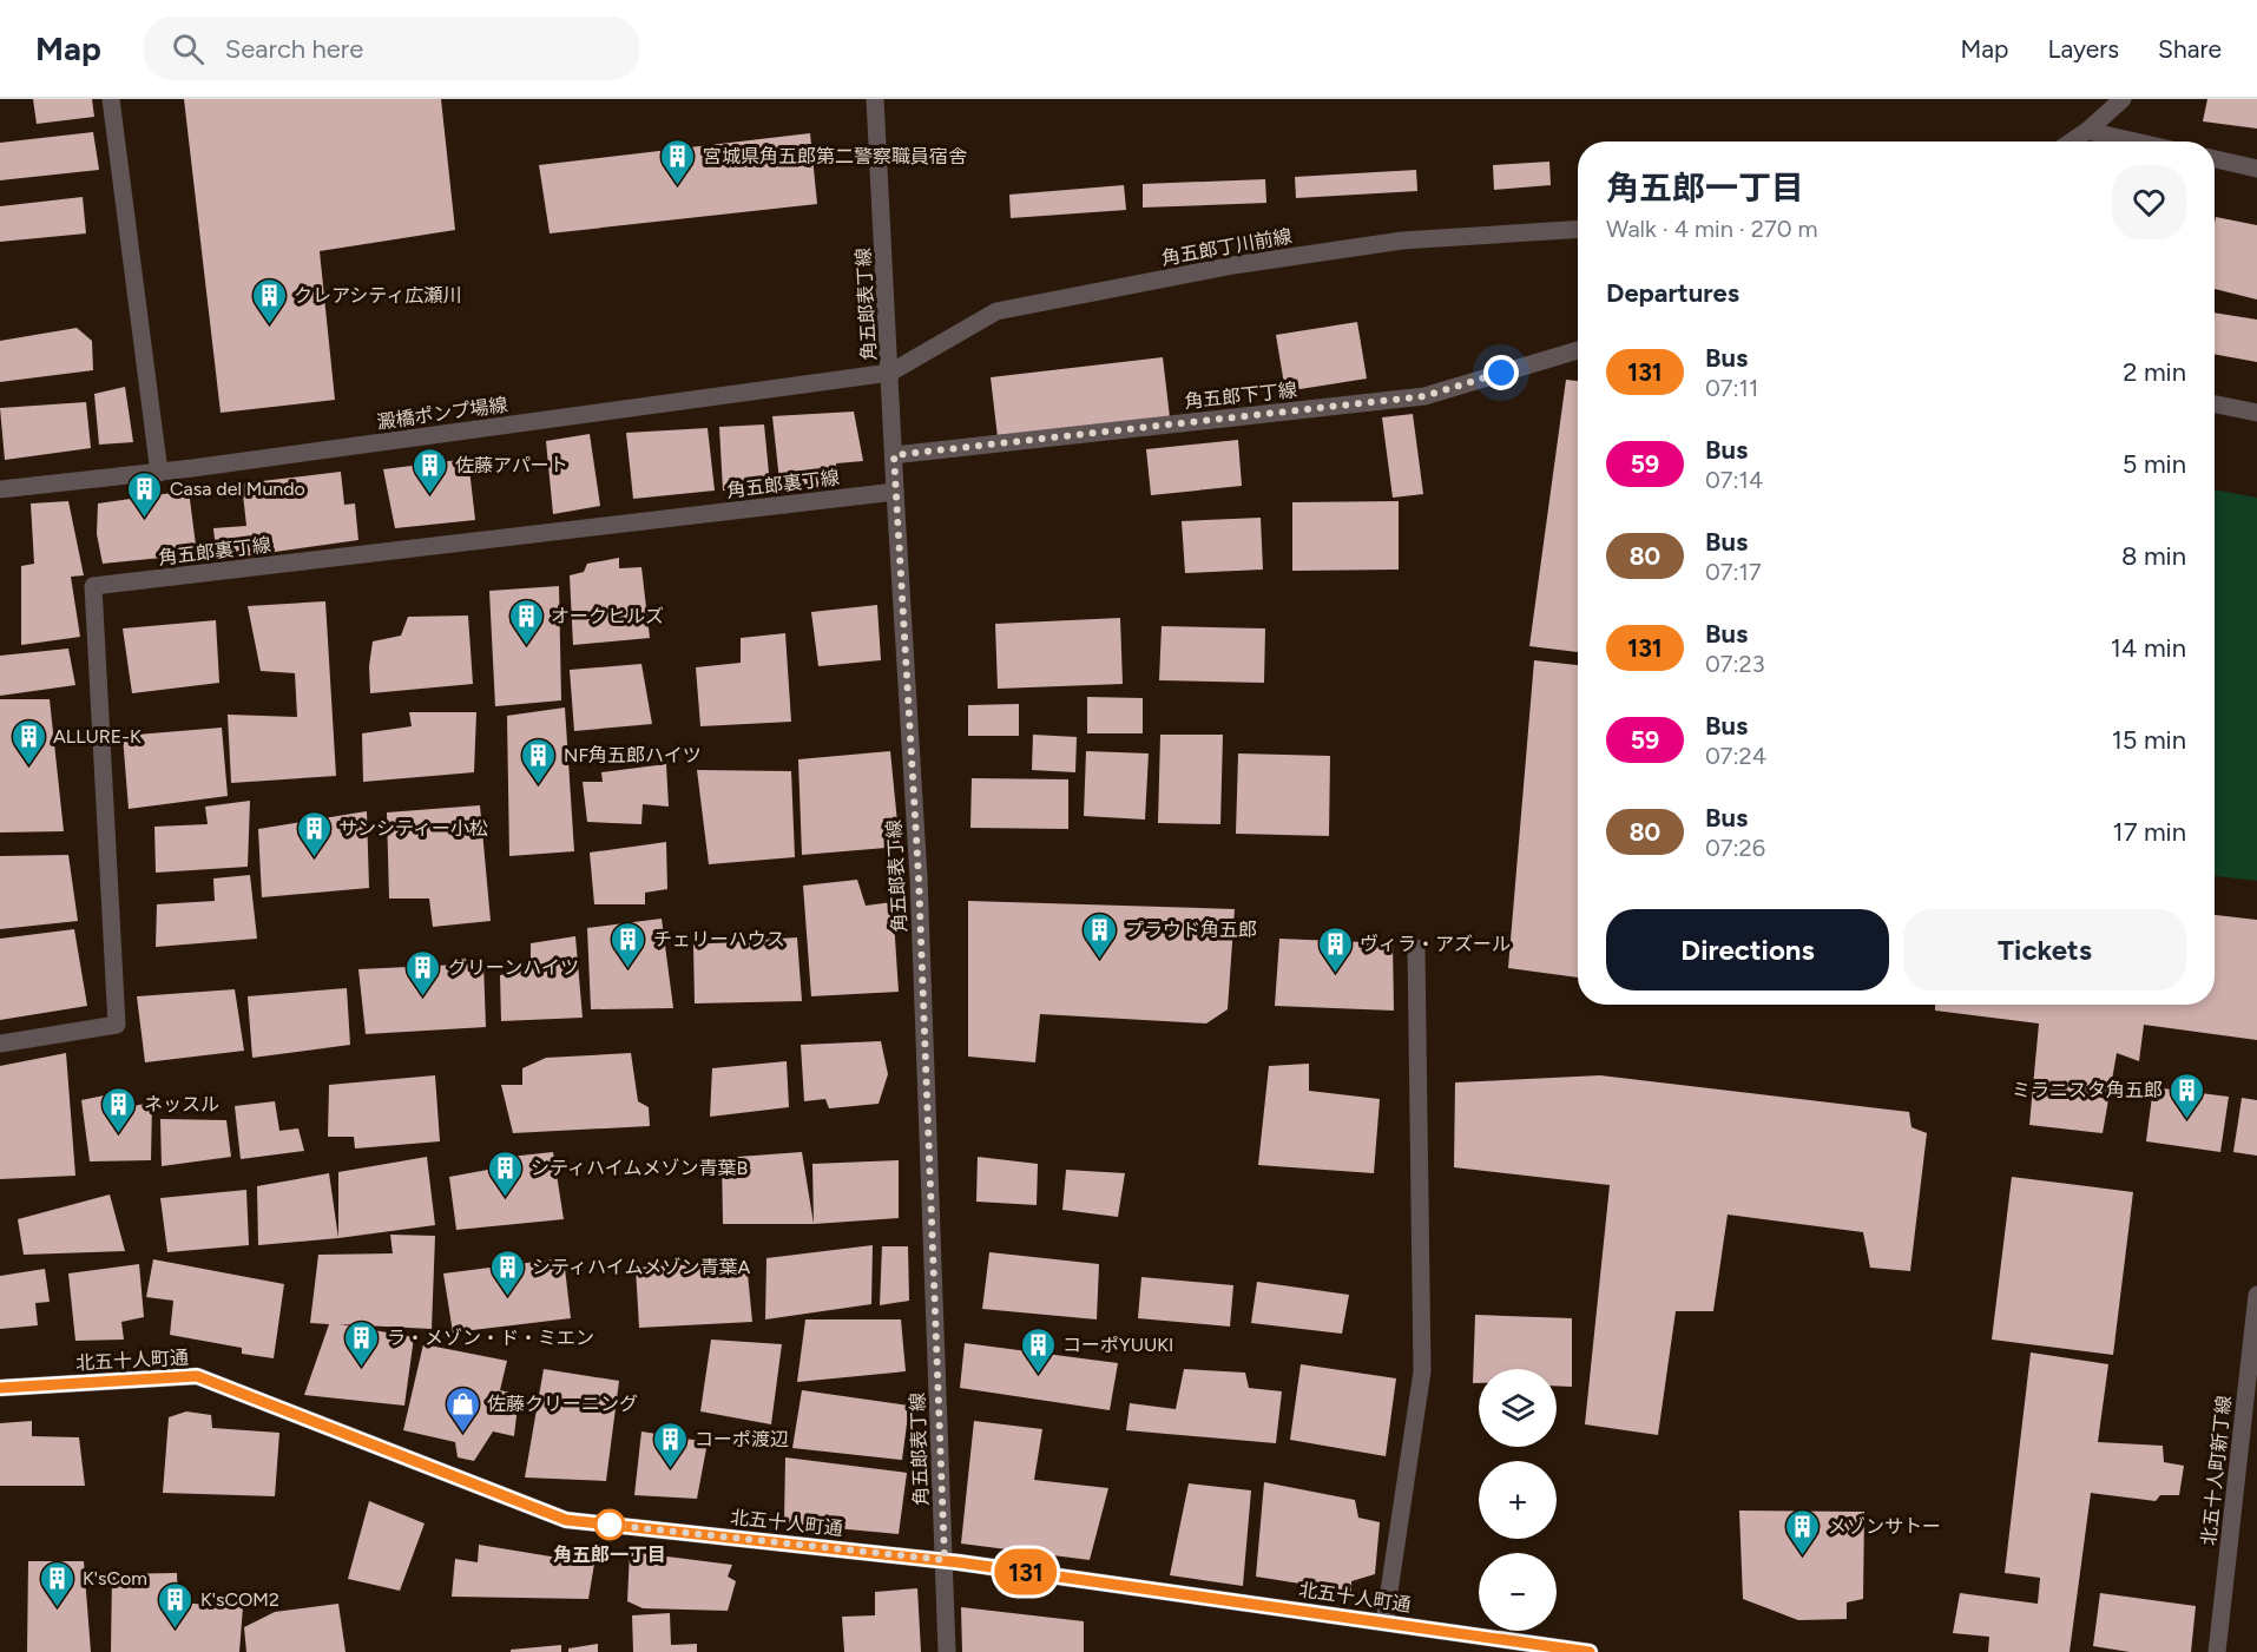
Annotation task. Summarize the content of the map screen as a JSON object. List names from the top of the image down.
{
  "streets": {
    "street": [
      "角五郎丁川前線",
      "角五郎表丁線",
      "角五郎下丁線",
      "澱橋ポンプ場線",
      "角五郎裏丁線",
      "北五十人町通",
      "北五十人町新丁線"
    ]
  },
  "crossings": [
    ["角五郎丁川前線", "角五郎表丁線"],
    ["角五郎丁川前線", "澱橋ポンプ場線"],
    ["角五郎表丁線", "角五郎下丁線"],
    ["角五郎表丁線", "澱橋ポンプ場線"],
    ["角五郎表丁線", "角五郎裏丁線"],
    ["角五郎表丁線", "北五十人町通"]
  ],
  "places": {
    "building": [
      "宮城県角五郎第二警察職員宿舎",
      "クレアシティ広瀬川",
      "佐藤アパート",
      "Casa del Mundo",
      "オークヒルズ",
      "ALLURE-K",
      "NF角五郎ハイツ",
      "サンシティー小松",
      "プラウド角五郎",
      "チェリーハウス",
      "ヴィラ・アズール",
      "グリーンハイツ",
      "ミラニスタ角五郎",
      "ネッスル",
      "シティハイムメゾン青葉B",
      "シティハイムメゾン青葉A",
      "ラ・メゾン・ド・ミエン",
      "コーポYUUKI",
      "コーポ渡辺",
      "メゾンサトー",
      "K'sCom",
      "K'sCOM2"
    ],
    "shop": ["佐藤クリーニング"],
    "other": ["角五郎一丁目"]
  },
  "lines": ["bus line 131"],
  "page": {
    "header": "Map",
    "search": "Search here",
    "nav": ["Map", "Layers", "Share"],
    "on_map": "131",
    "heading": [
      ["角五郎一丁目", "Walk · 4 min · 270 m"],
      "Departures"
    ],
    "list": [
      {
        "mark": "131",
        "name": "Bus",
        "note": "07:11",
        "value": "2 min"
      },
      {
        "mark": "59",
        "name": "Bus",
        "note": "07:14",
        "value": "5 min"
      },
      {
        "mark": "80",
        "name": "Bus",
        "note": "07:17",
        "value": "8 min"
      },
      {
        "mark": "131",
        "name": "Bus",
        "note": "07:23",
        "value": "14 min"
      },
      {
        "mark": "59",
        "name": "Bus",
        "note": "07:24",
        "value": "15 min"
      },
      {
        "mark": "80",
        "name": "Bus",
        "note": "07:26",
        "value": "17 min"
      }
    ],
    "buttons": ["Directions", "Tickets"],
    "map_buttons": ["+", "−"]
  }
}
